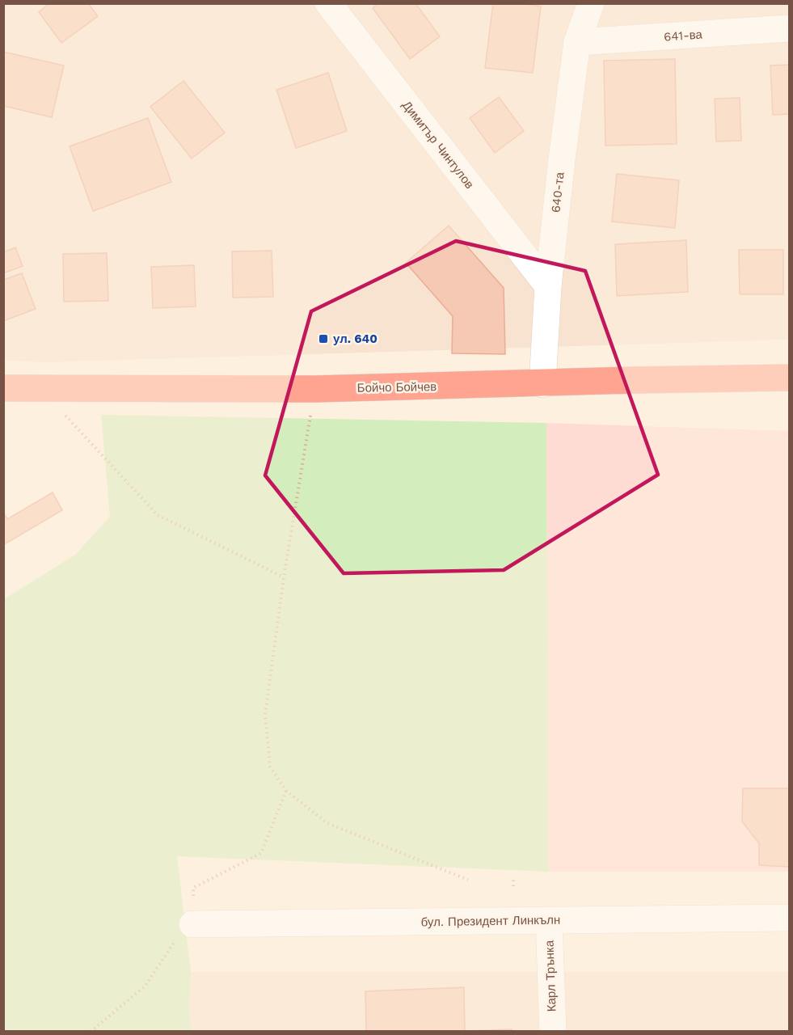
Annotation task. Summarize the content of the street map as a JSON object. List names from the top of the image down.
{
  "streets": {
    "highway": ["Бойчо Бойчев"],
    "street": [
      "641-ва",
      "Димитър Чинтулов",
      "640-та",
      "бул. Президент Линкълн",
      "Карл Трънка"
    ]
  },
  "crossings": [
    ["641-ва", "640-та"],
    ["Димитър Чинтулов", "640-та"],
    ["640-та", "Бойчо Бойчев"],
    ["бул. Президент Линкълн", "Карл Трънка"]
  ],
  "places": {
    "transit": ["ул. 640"]
  }
}
